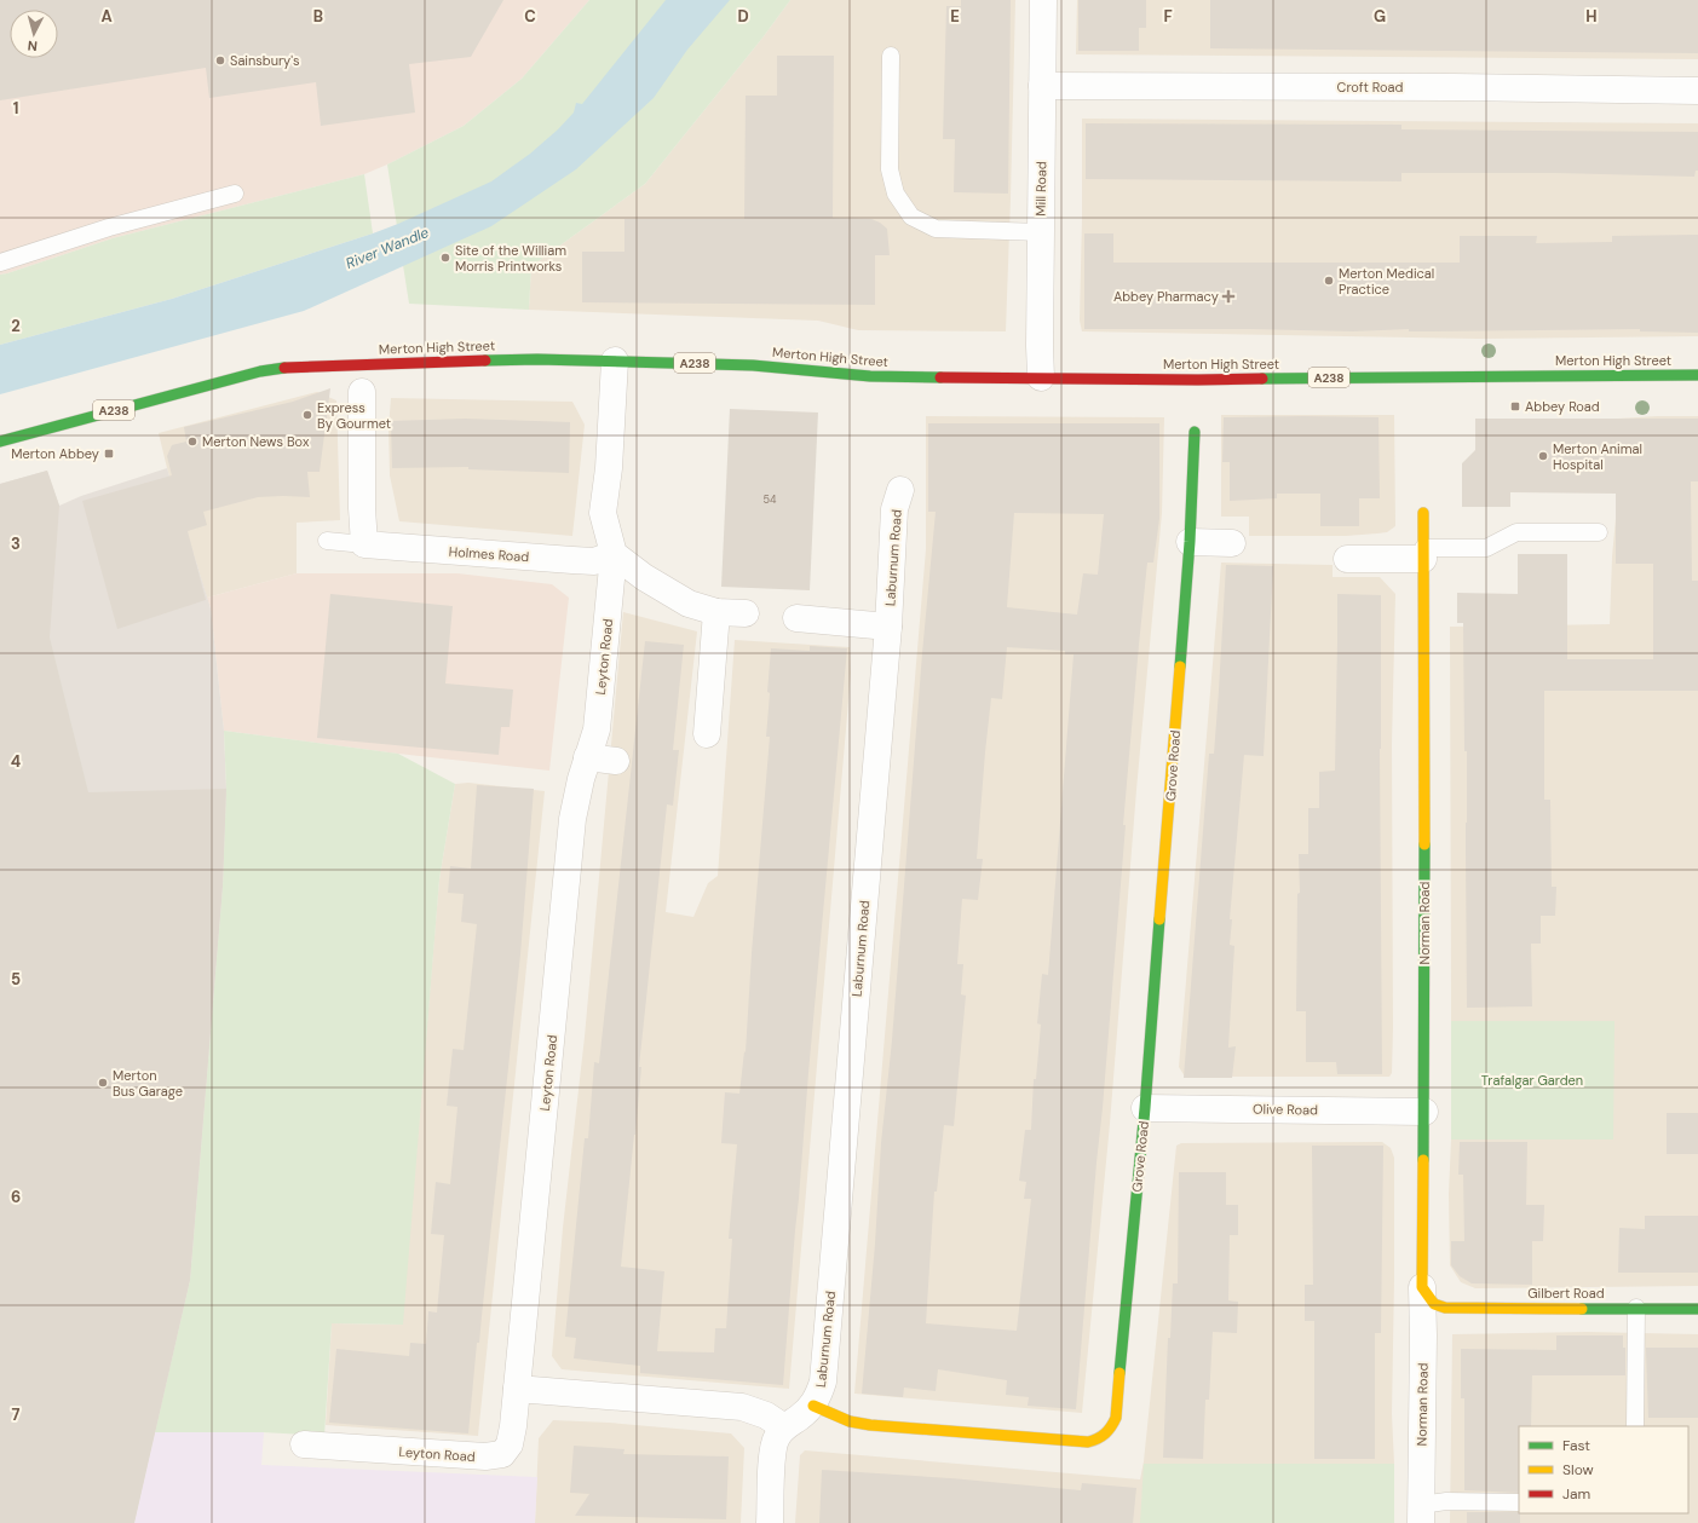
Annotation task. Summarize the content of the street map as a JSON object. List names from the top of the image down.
{
  "streets": {
    "street": [
      "Croft Road",
      "Mill Road",
      "Merton High Street",
      "A238",
      "Holmes Road",
      "Laburnum Road",
      "Leyton Road",
      "Grove Road",
      "Norman Road",
      "Olive Road",
      "Gilbert Road"
    ]
  },
  "crossings": [
    ["Croft Road", "Mill Road"],
    ["Mill Road", "Merton High Street"],
    ["Holmes Road", "Leyton Road"],
    ["Laburnum Road", "Grove Road"],
    ["Grove Road", "Olive Road"],
    ["Norman Road", "Olive Road"],
    ["Norman Road", "Gilbert Road"]
  ],
  "water": ["River Wandle"],
  "parks": ["Trafalgar Garden"],
  "places": {
    "other": [
      "Sainsbury's",
      "Site of the William Morris Printworks",
      "Merton Medical Practice",
      "Express By Gourmet",
      "Merton News Box",
      "Merton Animal Hospital",
      "Merton Bus Garage"
    ],
    "health": ["Abbey Pharmacy"],
    "transit": ["Abbey Road", "Merton Abbey"]
  },
  "house_numbers": ["54"],
  "legend": ["Fast", "Slow", "Jam"],
  "north": "bottom",
  "grid": {
    "columns": [
      "A",
      "B",
      "C",
      "D",
      "E",
      "F",
      "G",
      "H"
    ],
    "rows": [
      "1",
      "2",
      "3",
      "4",
      "5",
      "6",
      "7"
    ]
  }
}
